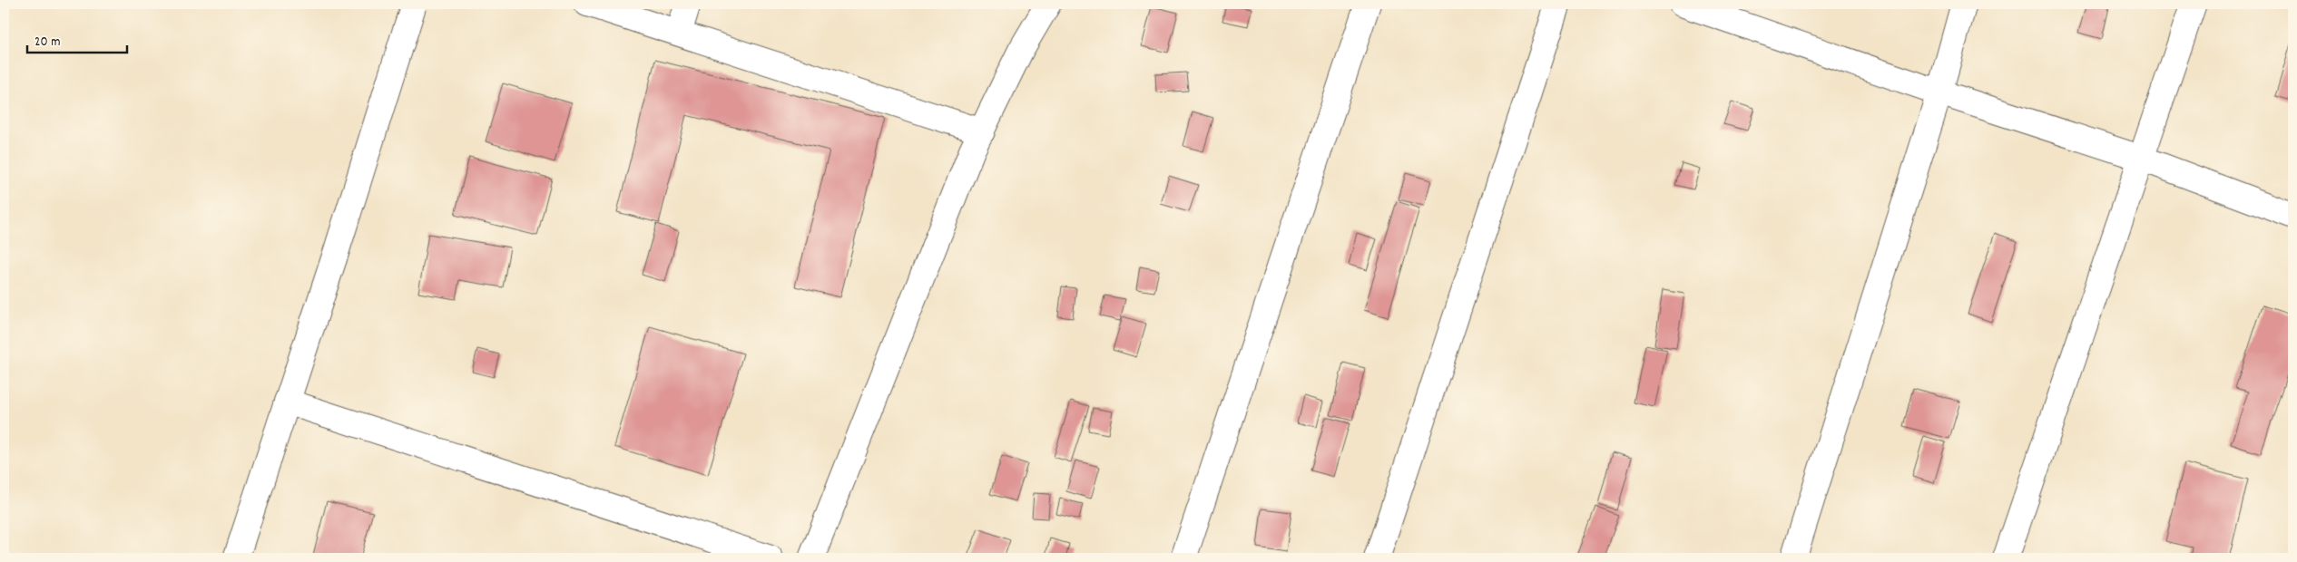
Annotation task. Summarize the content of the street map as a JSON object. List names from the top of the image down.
{
  "scale_bar": "20 m"
}
